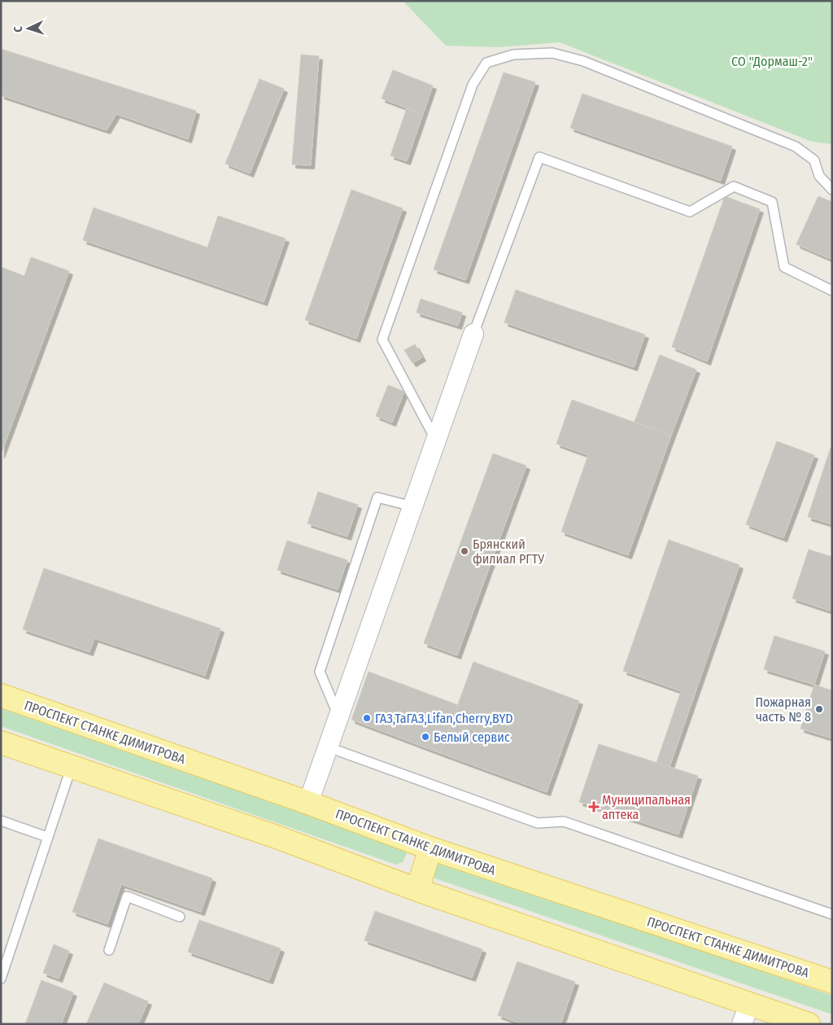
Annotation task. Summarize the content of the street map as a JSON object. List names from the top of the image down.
{
  "streets": {
    "main road": ["ПРОСПЕКТ СТАНКЕ ДИМИТРОВА"]
  },
  "parks": ["СО \"Дормаш-2\""],
  "places": {
    "other": [
      "Брянский филиал РГТУ",
      "Пожарная часть № 8",
      "ГАЗ,ТаГАЗ,Lifan,Cherry,BYD",
      "Белый сервис"
    ],
    "health": ["Муниципальная аптека"]
  },
  "north": "left"
}
